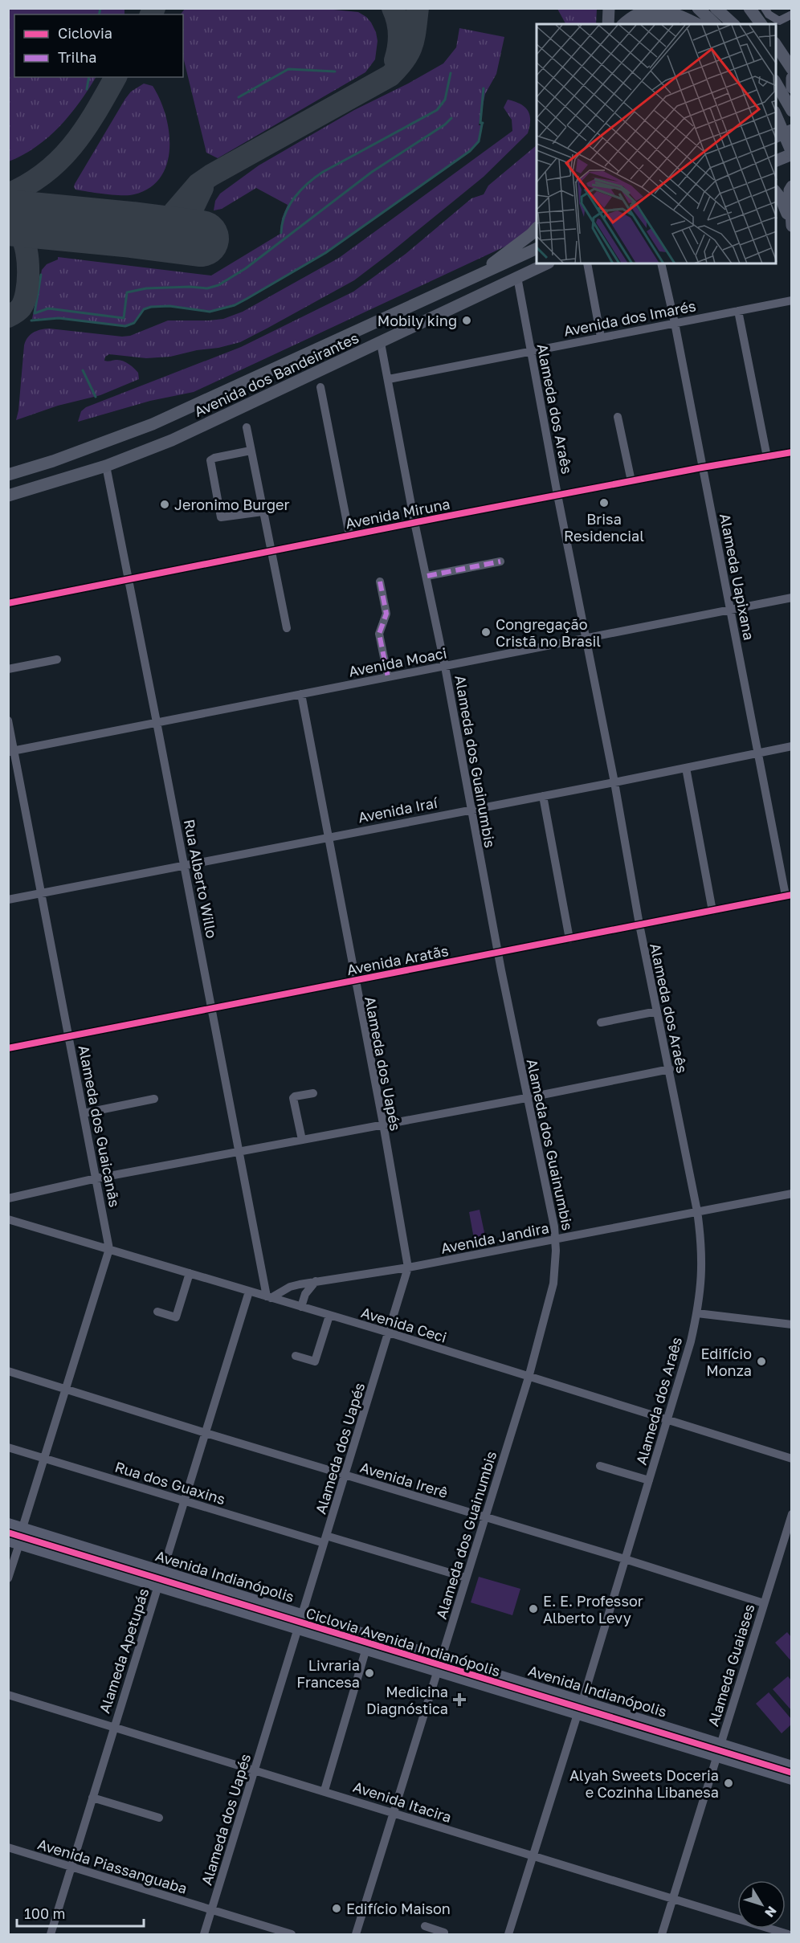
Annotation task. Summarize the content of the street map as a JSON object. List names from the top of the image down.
{
  "streets": {
    "highway": ["Avenida dos Bandeirantes"],
    "main road": ["Avenida Indianópolis"],
    "street": [
      "Avenida dos Imarés",
      "Alameda dos Araês",
      "Avenida Miruna",
      "Alameda Uapixana",
      "Avenida Moaci",
      "Alameda dos Guainumbis",
      "Avenida Iraí",
      "Rua Alberto Willo",
      "Avenida Aratãs",
      "Alameda dos Uapés",
      "Alameda dos Guaicanãs",
      "Avenida Jandira",
      "Avenida Ceci",
      "Avenida Irerê",
      "Rua dos Guaxins",
      "Alameda Apetupás",
      "Alameda Guaiases",
      "Avenida Itacira",
      "Avenida Piassanguaba"
    ],
    "cycle path": ["Ciclovia Avenida Indianópolis"]
  },
  "crossings": [
    ["Avenida dos Imarés", "Alameda dos Araês"],
    ["Avenida dos Imarés", "Alameda Uapixana"],
    ["Avenida dos Imarés", "Alameda dos Guainumbis"],
    ["Avenida dos Bandeirantes", "Alameda dos Araês"],
    ["Avenida dos Bandeirantes", "Alameda dos Guainumbis"],
    ["Avenida dos Bandeirantes", "Rua Alberto Willo"],
    ["Alameda dos Araês", "Avenida Miruna"],
    ["Alameda dos Araês", "Avenida Moaci"],
    ["Alameda dos Araês", "Avenida Iraí"],
    ["Alameda dos Araês", "Avenida Aratãs"],
    ["Alameda dos Araês", "Avenida Jandira"],
    ["Alameda dos Araês", "Avenida Ceci"],
    ["Alameda dos Araês", "Avenida Irerê"],
    ["Alameda dos Araês", "Avenida Indianópolis"],
    ["Avenida Miruna", "Alameda Uapixana"],
    ["Avenida Miruna", "Alameda dos Guainumbis"],
    ["Avenida Miruna", "Rua Alberto Willo"],
    ["Alameda Uapixana", "Avenida Moaci"],
    ["Alameda Uapixana", "Avenida Iraí"],
    ["Alameda Uapixana", "Avenida Aratãs"],
    ["Avenida Moaci", "Alameda dos Guainumbis"],
    ["Avenida Moaci", "Rua Alberto Willo"],
    ["Avenida Moaci", "Alameda dos Uapés"],
    ["Avenida Moaci", "Alameda dos Guaicanãs"],
    ["Alameda dos Guainumbis", "Avenida Iraí"],
    ["Alameda dos Guainumbis", "Avenida Aratãs"],
    ["Alameda dos Guainumbis", "Avenida Jandira"],
    ["Alameda dos Guainumbis", "Avenida Ceci"],
    ["Alameda dos Guainumbis", "Avenida Irerê"],
    ["Alameda dos Guainumbis", "Rua dos Guaxins"],
    ["Alameda dos Guainumbis", "Avenida Indianópolis"],
    ["Alameda dos Guainumbis", "Avenida Itacira"],
    ["Avenida Iraí", "Rua Alberto Willo"],
    ["Avenida Iraí", "Alameda dos Uapés"],
    ["Avenida Iraí", "Alameda dos Guaicanãs"],
    ["Rua Alberto Willo", "Avenida Aratãs"],
    ["Rua Alberto Willo", "Avenida Jandira"],
    ["Rua Alberto Willo", "Avenida Ceci"],
    ["Avenida Aratãs", "Alameda dos Uapés"],
    ["Avenida Aratãs", "Alameda dos Guaicanãs"],
    ["Alameda dos Uapés", "Avenida Jandira"],
    ["Alameda dos Uapés", "Avenida Ceci"],
    ["Alameda dos Uapés", "Avenida Irerê"],
    ["Alameda dos Uapés", "Rua dos Guaxins"],
    ["Alameda dos Uapés", "Avenida Indianópolis"],
    ["Alameda dos Uapés", "Avenida Itacira"],
    ["Alameda dos Uapés", "Avenida Piassanguaba"],
    ["Alameda dos Guaicanãs", "Avenida Ceci"],
    ["Alameda dos Guaicanãs", "Avenida Irerê"],
    ["Alameda dos Guaicanãs", "Rua dos Guaxins"],
    ["Alameda dos Guaicanãs", "Avenida Indianópolis"],
    ["Avenida Jandira", "Avenida Ceci"],
    ["Avenida Ceci", "Alameda Apetupás"],
    ["Avenida Irerê", "Alameda Apetupás"],
    ["Avenida Irerê", "Alameda Guaiases"],
    ["Rua dos Guaxins", "Alameda Apetupás"],
    ["Avenida Indianópolis", "Alameda Apetupás"],
    ["Avenida Indianópolis", "Alameda Guaiases"],
    ["Alameda Apetupás", "Avenida Itacira"],
    ["Alameda Apetupás", "Avenida Piassanguaba"],
    ["Alameda Guaiases", "Avenida Itacira"]
  ],
  "places": {
    "other": [
      "Mobily king",
      "Brisa Residencial",
      "Jeronimo Burger",
      "Congregação Cristã no Brasil",
      "Edifício Monza",
      "E. E. Professor Alberto Levy",
      "Livraria Francesa",
      "Alyah Sweets Doceria e Cozinha Libanesa",
      "Edifício Maison"
    ],
    "health": ["Medicina Diagnóstica"]
  },
  "legend": ["Ciclovia", "Trilha"],
  "scale_bar": "100 m",
  "north": "bottom right"
}
